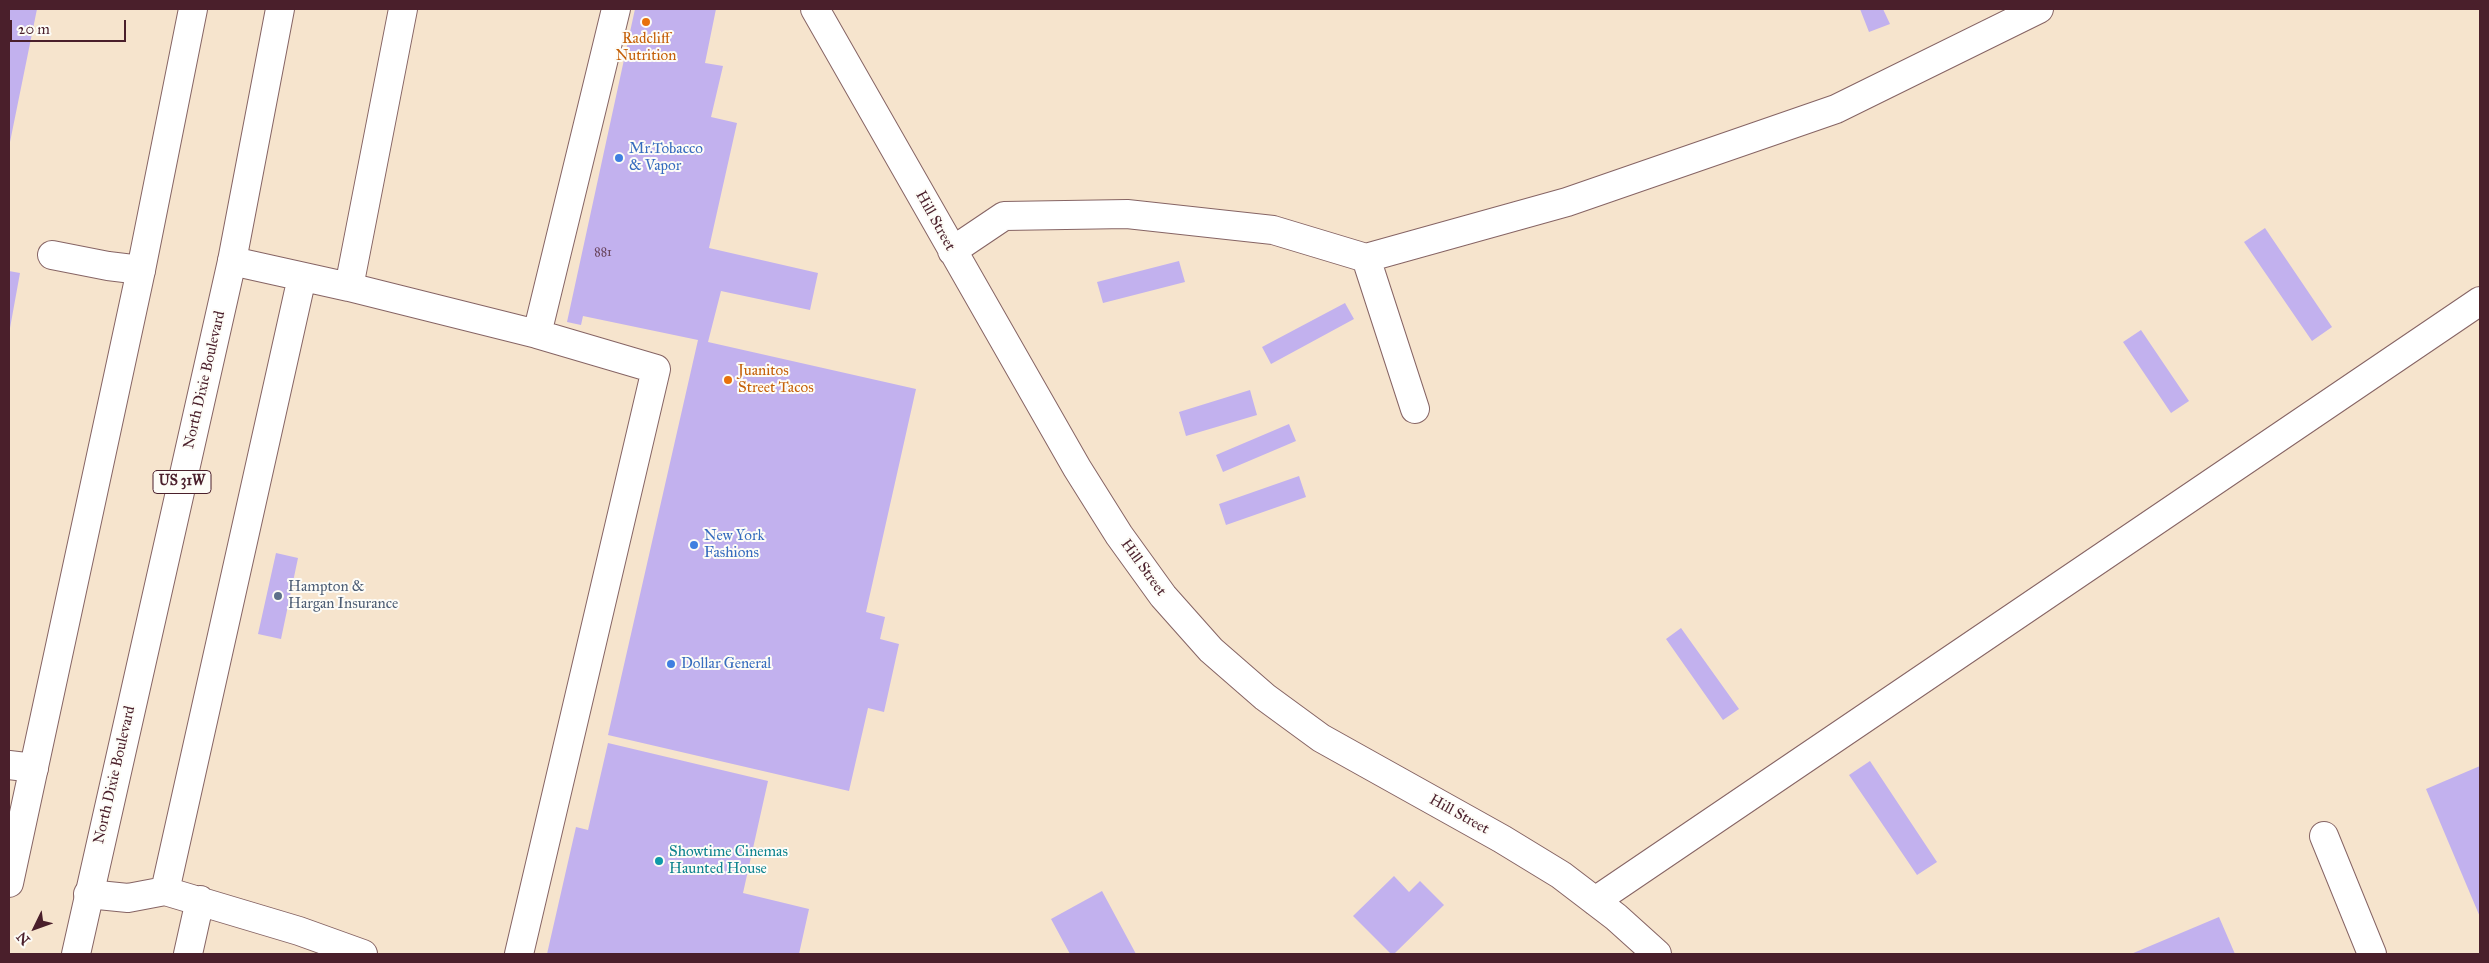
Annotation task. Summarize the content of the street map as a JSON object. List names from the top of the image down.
{
  "streets": {
    "main road": ["Hill Street", "North Dixie Boulevard", "US 31W"]
  },
  "places": [
    "Radcliff Nutrition",
    "Mr.Tobacco & Vapor",
    "Juanitos Street Tacos",
    "New York Fashions",
    "Hampton & Hargan Insurance",
    "Dollar General",
    "Showtime Cinemas Haunted House"
  ],
  "house_numbers": ["881"],
  "scale_bar": "20 m",
  "north": "bottom left"
}
